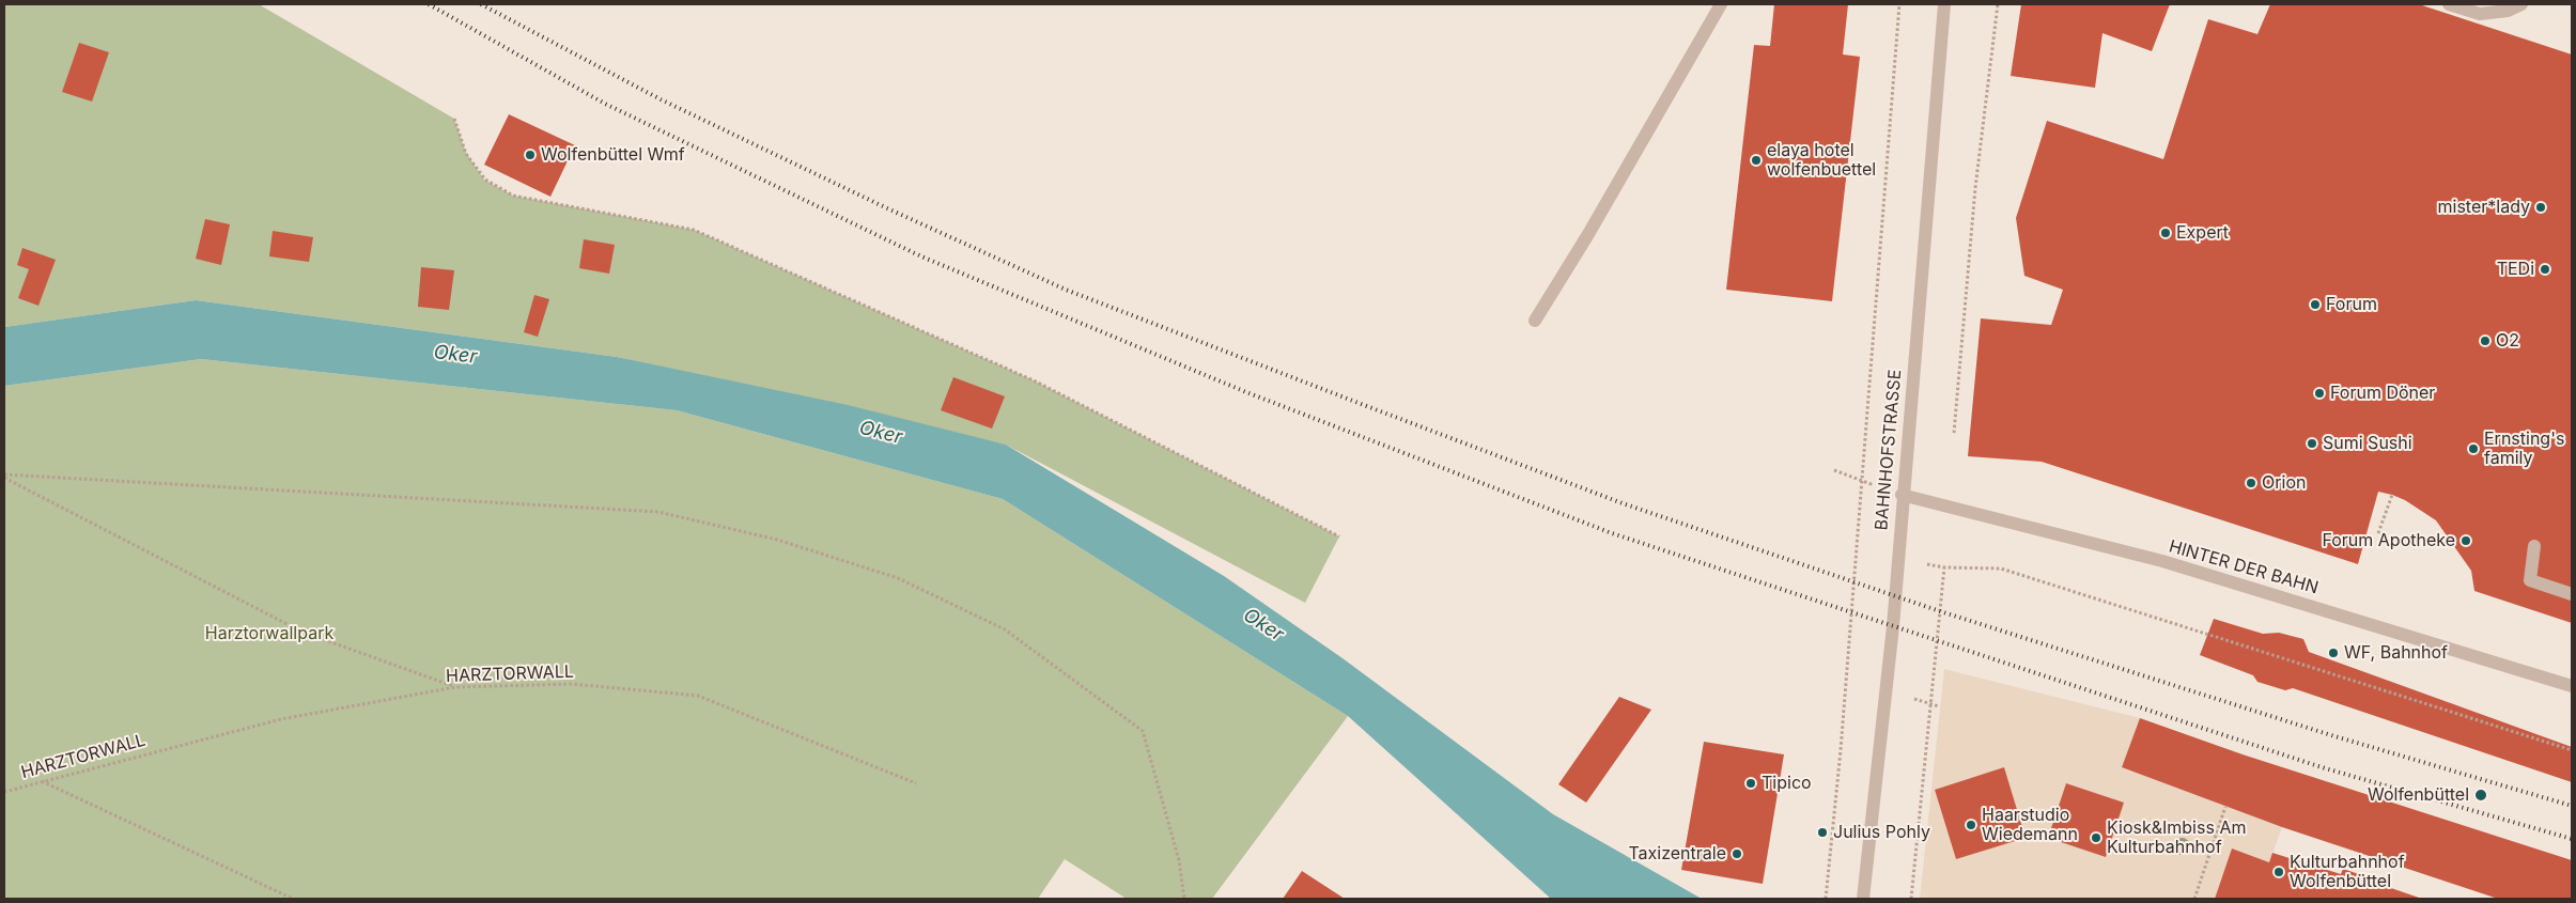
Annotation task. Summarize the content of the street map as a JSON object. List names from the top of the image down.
{
  "streets": {
    "street": ["BAHNHOFSTRASSE", "HINTER DER BAHN"],
    "path": ["HARZTORWALL"]
  },
  "crossings": [
    ["BAHNHOFSTRASSE", "HINTER DER BAHN"]
  ],
  "water": ["Oker"],
  "parks": ["Harztorwallpark"],
  "places": [
    "Wolfenbüttel Wmf",
    "elaya hotel wolfenbuettel",
    "mister*lady",
    "Expert",
    "TEDi",
    "Forum",
    "O2",
    "Forum Döner",
    "Sumi Sushi",
    "Ernsting's family",
    "Orion",
    "Forum Apotheke",
    "WF, Bahnhof",
    "Tipico",
    "Wolfenbüttel",
    "Haarstudio Wiedemann",
    "Julius Pohly",
    "Kiosk&Imbiss Am Kulturbahnhof",
    "Taxizentrale",
    "Kulturbahnhof Wolfenbüttel"
  ]
}
